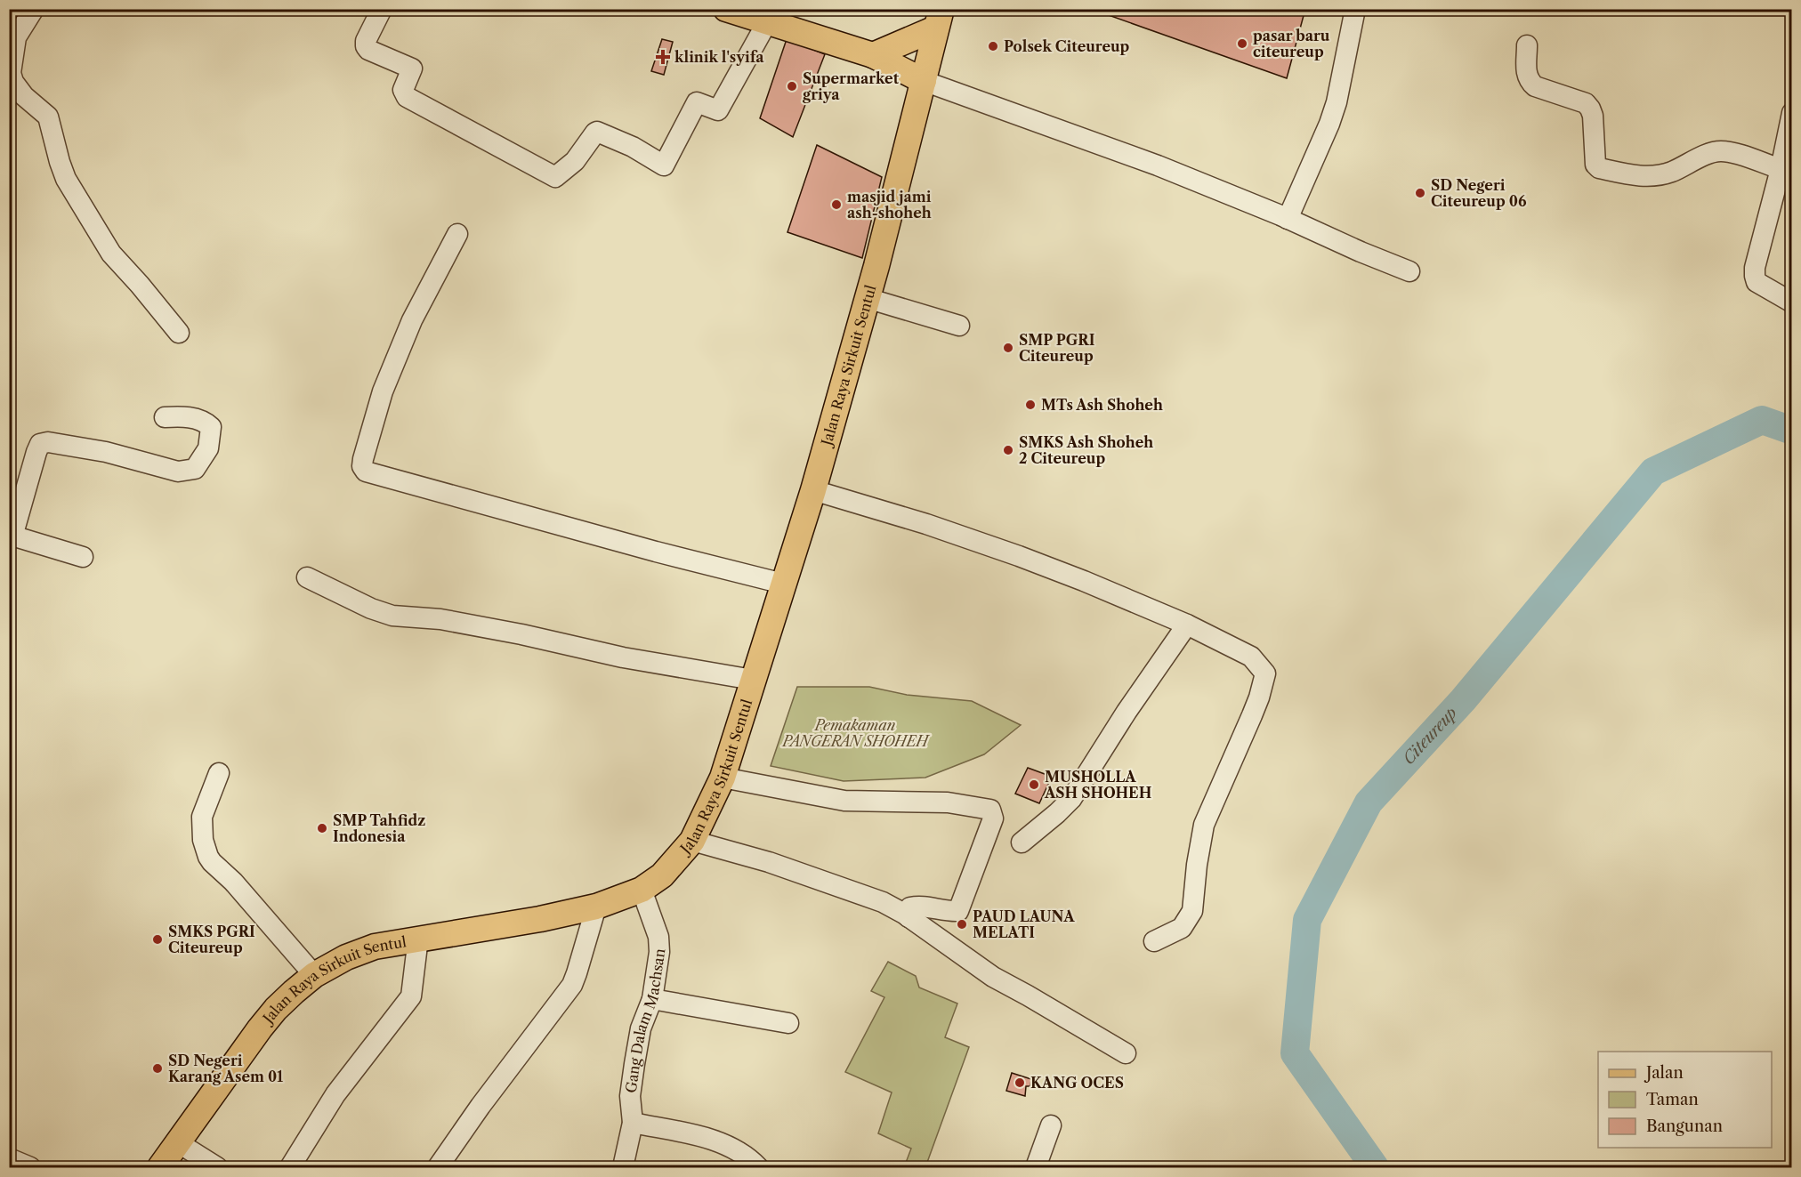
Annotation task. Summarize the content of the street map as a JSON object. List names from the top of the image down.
{
  "streets": {
    "main road": ["Jalan Raya Sirkuit Sentul"],
    "street": ["Gang Dalam Machsan"]
  },
  "crossings": [
    ["Jalan Raya Sirkuit Sentul", "Gang Dalam Machsan"]
  ],
  "water": ["Citeureup"],
  "parks": ["Pemakaman PANGERAN SHOHEH"],
  "places": {
    "other": [
      "pasar baru citeureup",
      "Polsek Citeureup",
      "Supermarket griya",
      "SD Negeri Citeureup 06",
      "masjid jami ash-shoheh",
      "SMP PGRI Citeureup",
      "MTs Ash Shoheh",
      "SMKS Ash Shoheh 2 Citeureup",
      "MUSHOLLA ASH SHOHEH",
      "SMP Tahfidz Indonesia",
      "PAUD LAUNA MELATI",
      "SMKS PGRI Citeureup",
      "SD Negeri Karang Asem 01",
      "KANG OCES"
    ],
    "health": ["klinik l'syifa"]
  },
  "legend": ["Jalan", "Taman", "Bangunan"]
}
